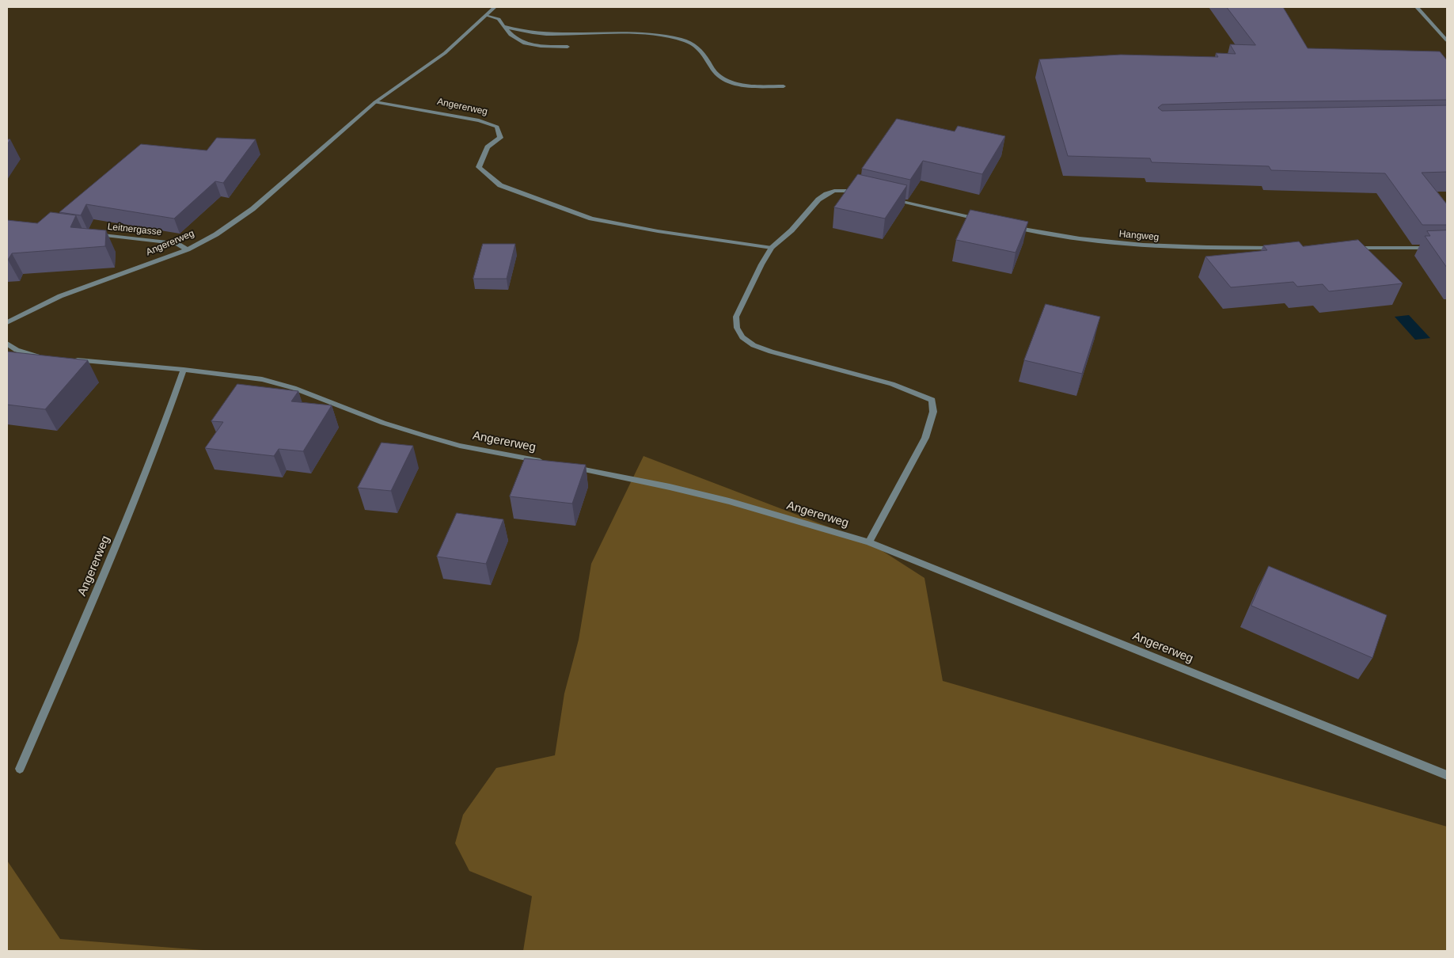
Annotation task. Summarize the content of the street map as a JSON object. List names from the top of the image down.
{
  "streets": {
    "street": ["Angererweg", "Leitnergasse", "Hangweg"]
  },
  "crossings": [
    ["Angererweg", "Leitnergasse"]
  ]
}
